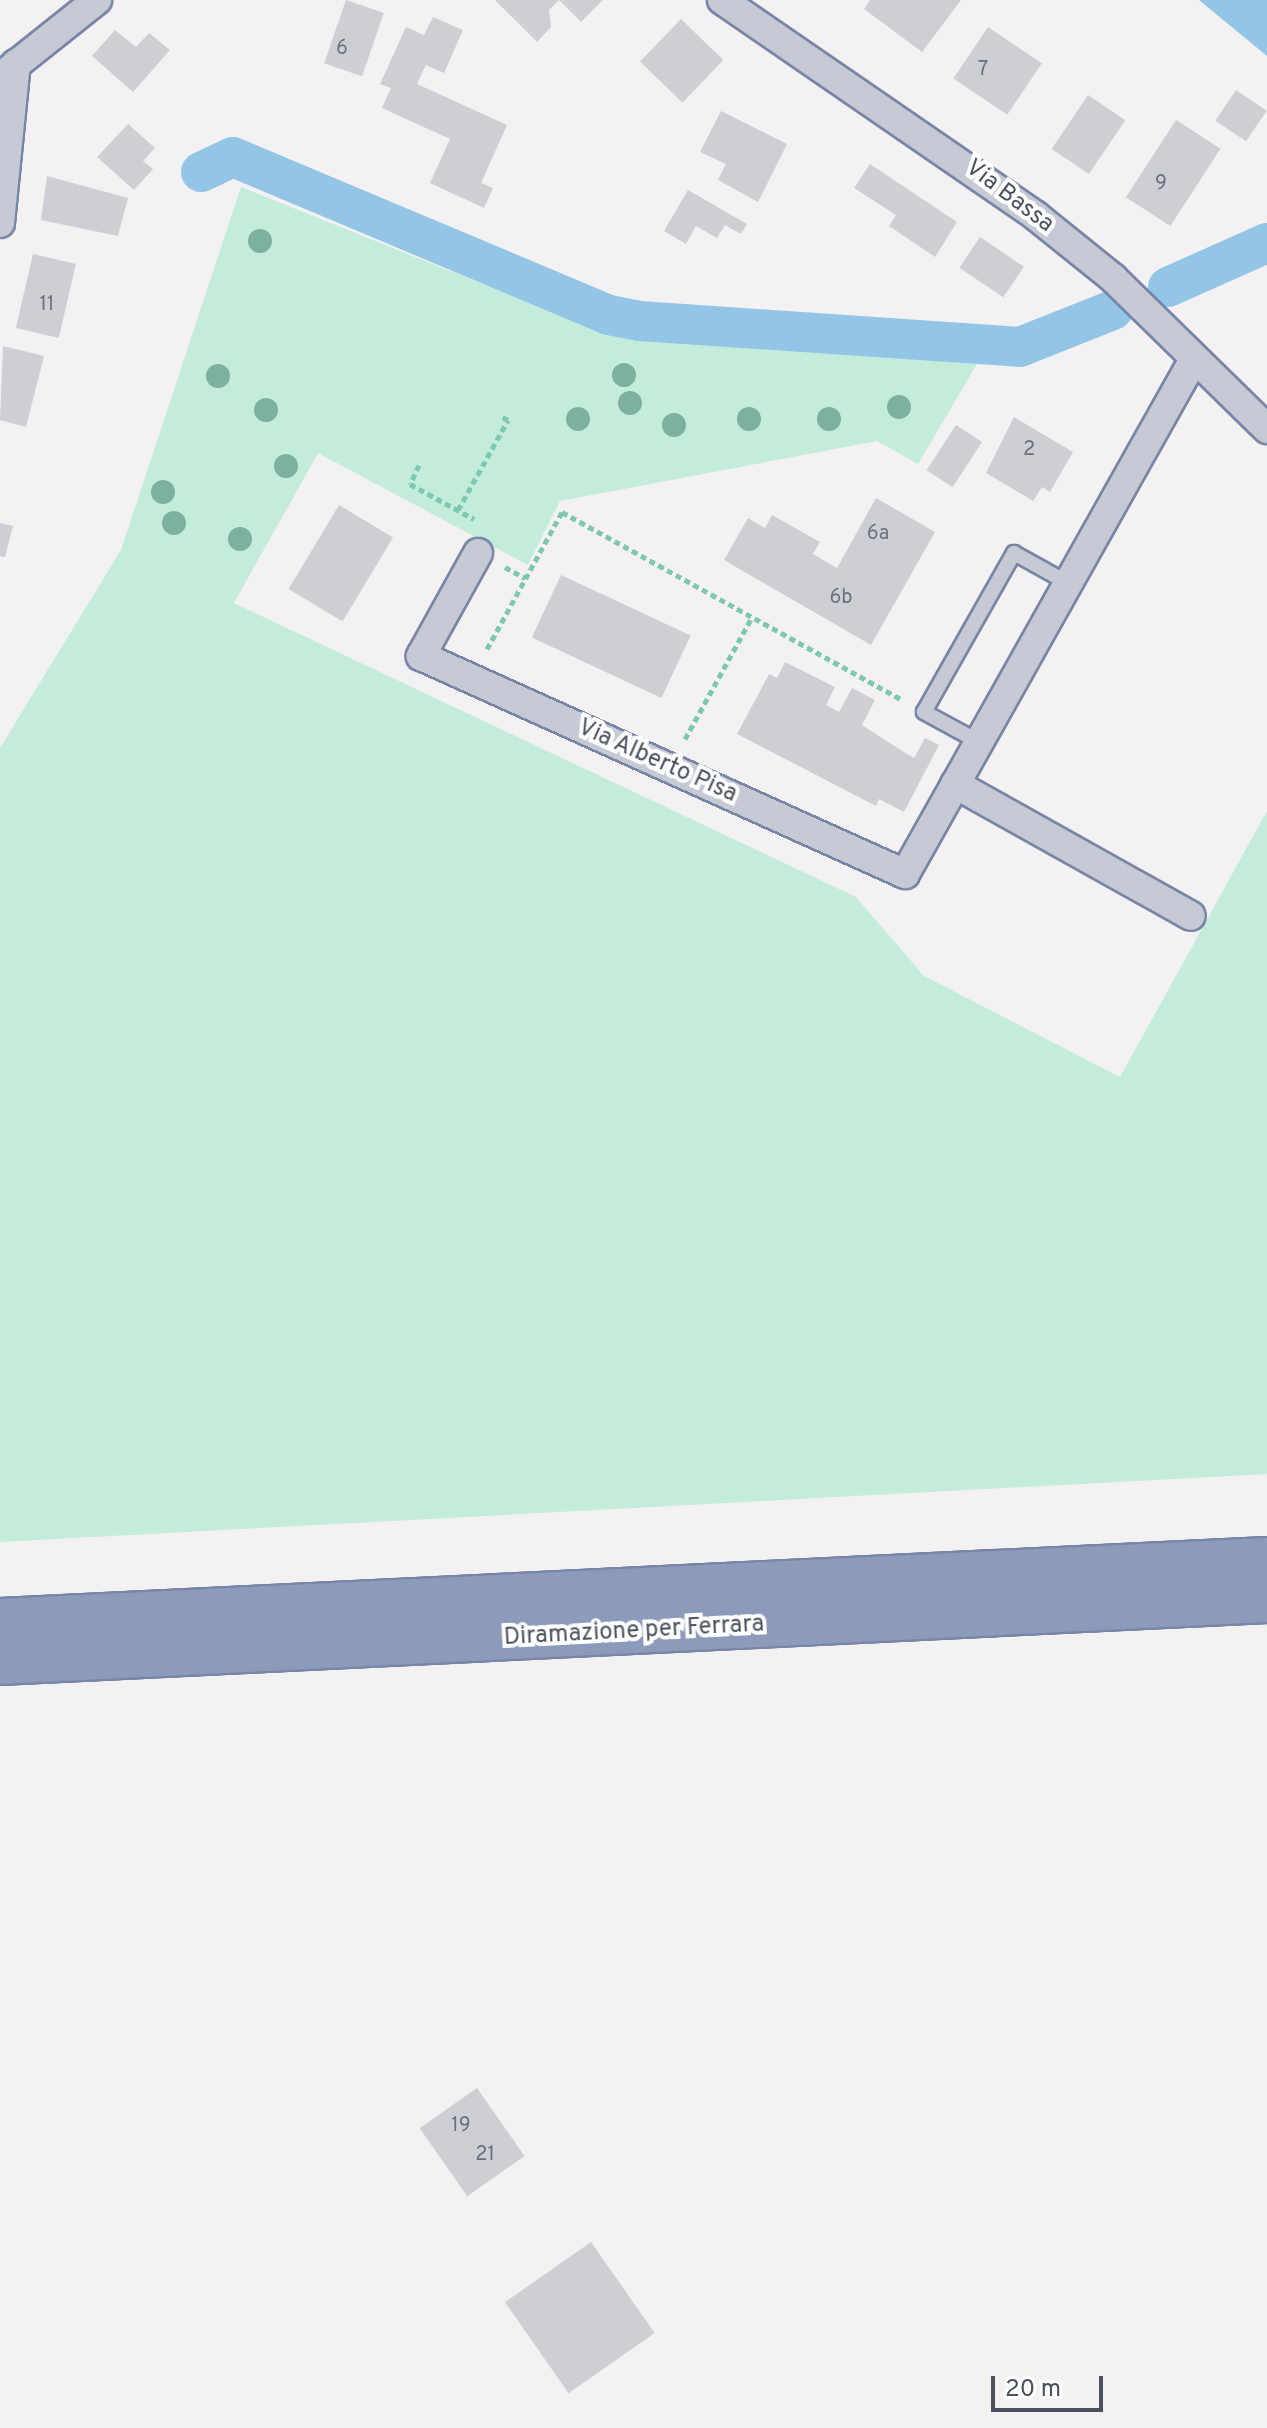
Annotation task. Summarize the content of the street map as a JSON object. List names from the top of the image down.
{
  "streets": {
    "highway": ["Diramazione per Ferrara"],
    "street": ["Via Bassa", "Via Alberto Pisa"]
  },
  "crossings": [
    ["Via Bassa", "Via Alberto Pisa"]
  ],
  "house_numbers": [
    "6",
    "7",
    "9",
    "11",
    "2",
    "6a",
    "6b",
    "19",
    "21"
  ],
  "scale_bar": "20 m"
}
